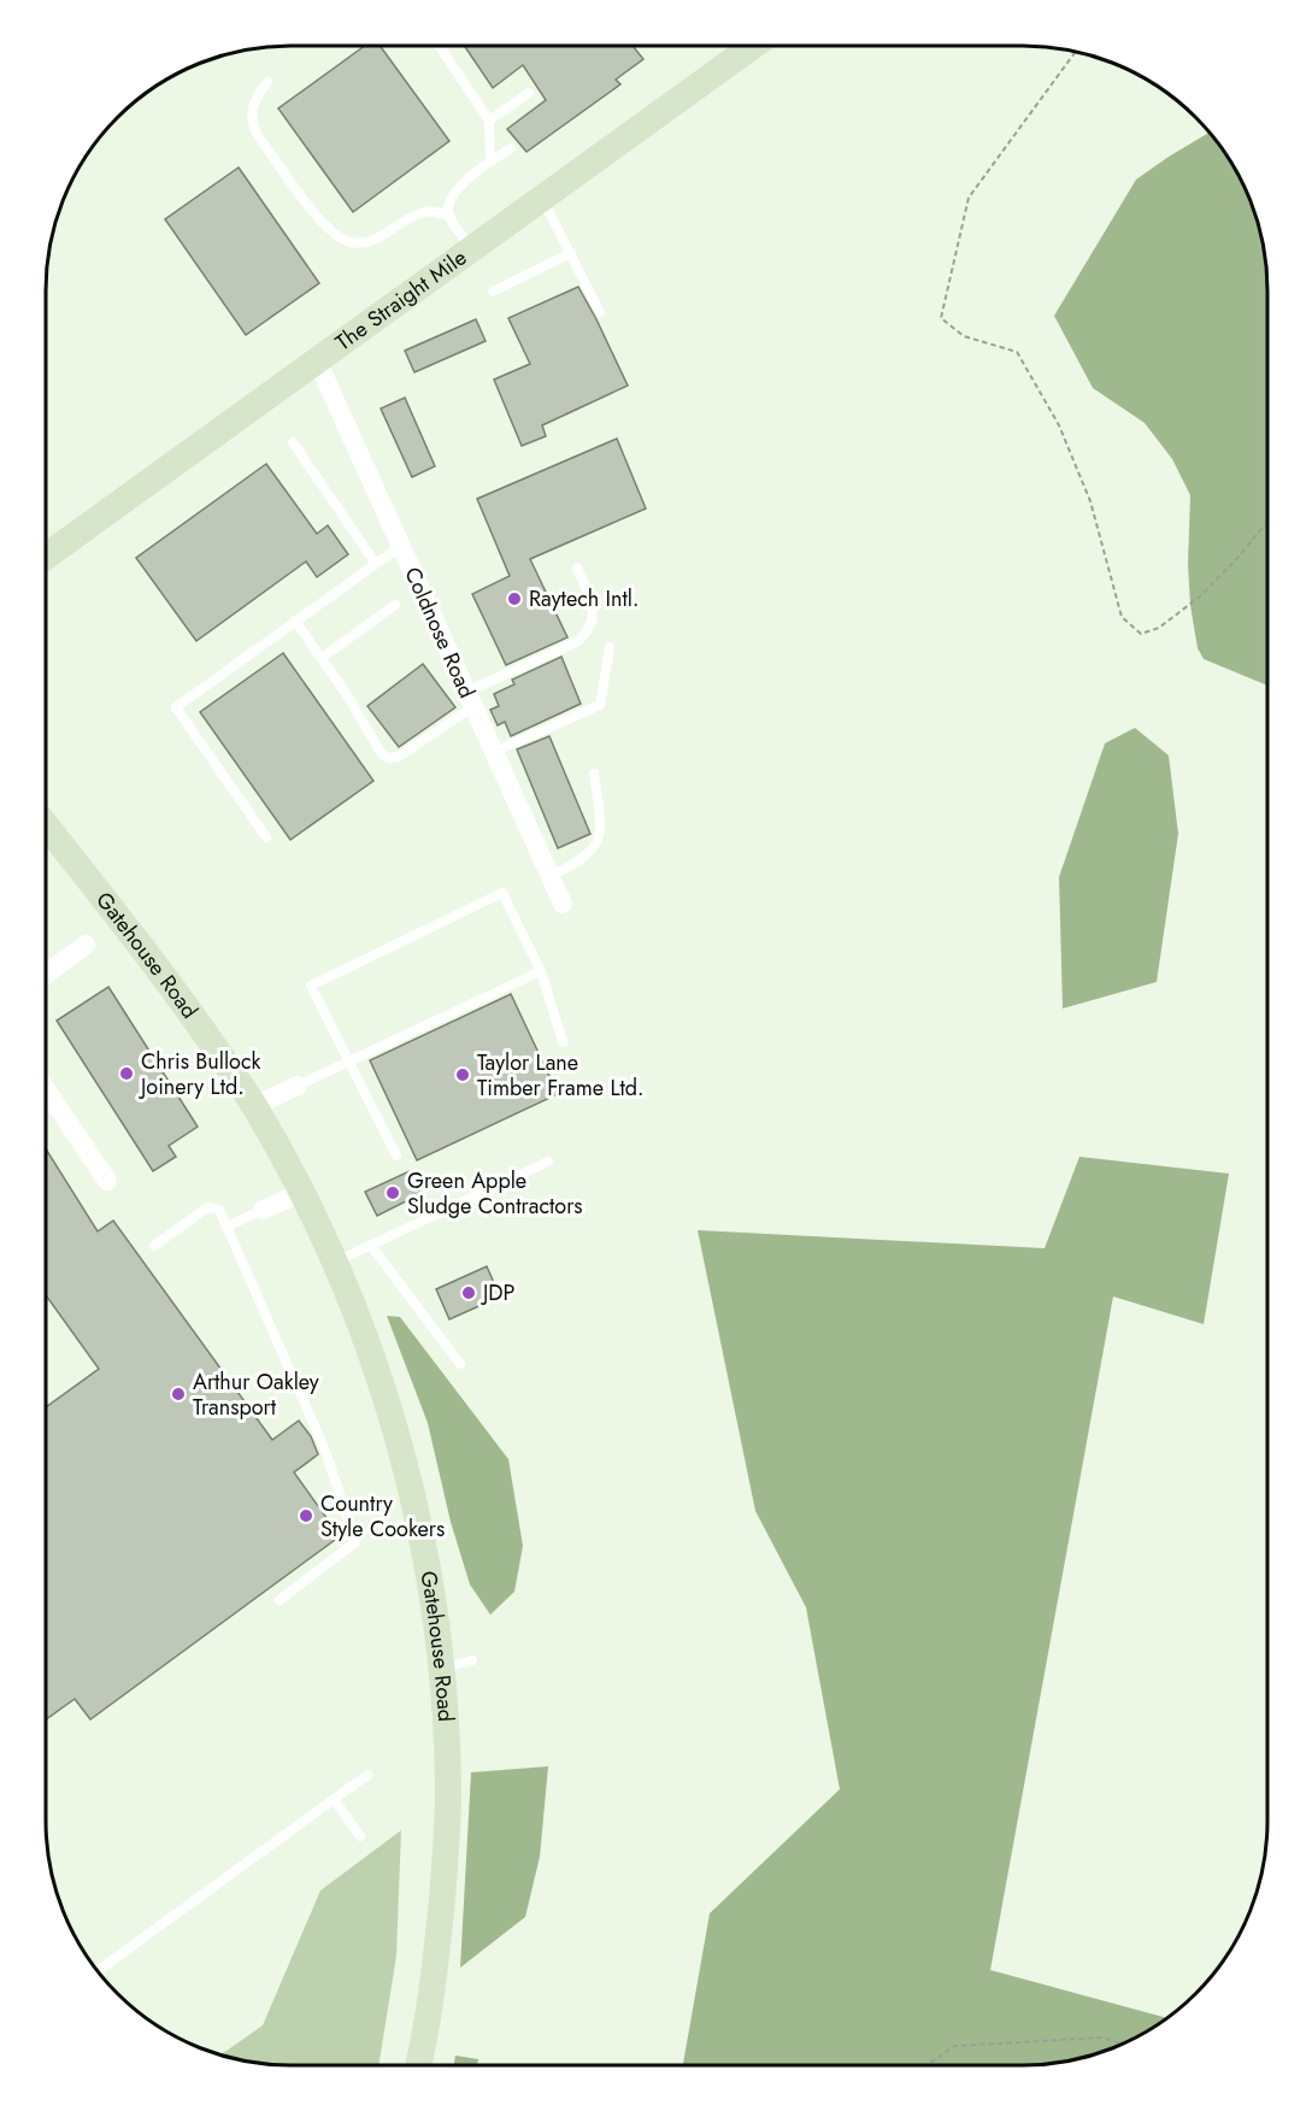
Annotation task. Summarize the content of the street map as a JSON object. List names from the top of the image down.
{
  "streets": {
    "main road": ["The Straight Mile", "Gatehouse Road"],
    "street": ["Coldnose Road"]
  },
  "crossings": [
    ["The Straight Mile", "Coldnose Road"]
  ],
  "places": [
    "Raytech Intl.",
    "Chris Bullock Joinery Ltd.",
    "Taylor Lane Timber Frame Ltd.",
    "Green Apple Sludge Contractors",
    "JDP",
    "Arthur Oakley Transport",
    "Country Style Cookers"
  ]
}
